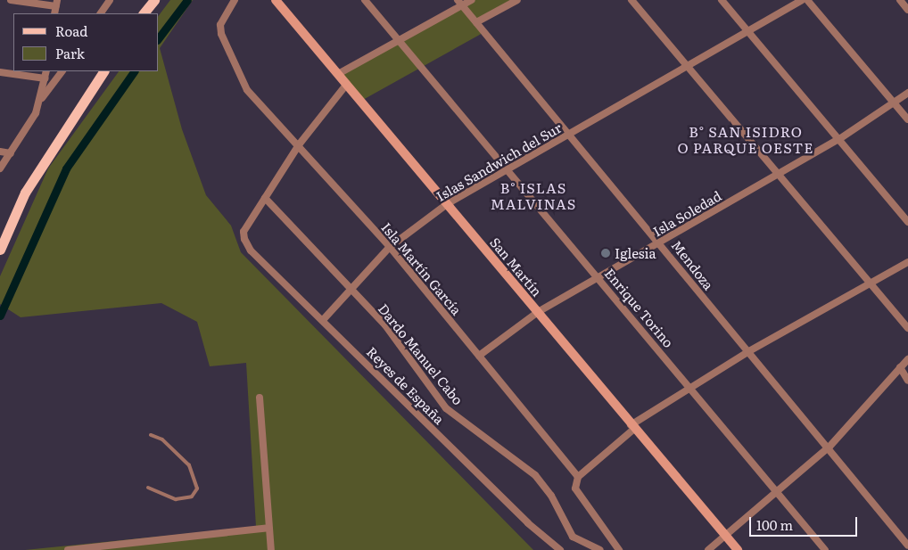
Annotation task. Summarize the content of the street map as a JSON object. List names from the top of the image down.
{
  "streets": {
    "main road": ["San Martín"],
    "street": [
      "Islas Sandwich del Sur",
      "Isla Soledad",
      "Mendoza",
      "Isla Martín García",
      "Enrique Torino",
      "Dardo Manuel Cabo",
      "Reyes de España"
    ]
  },
  "crossings": [
    ["Islas Sandwich del Sur", "Mendoza"],
    ["Islas Sandwich del Sur", "San Martín"],
    ["Islas Sandwich del Sur", "Isla Martín García"],
    ["Islas Sandwich del Sur", "Enrique Torino"],
    ["Islas Sandwich del Sur", "Dardo Manuel Cabo"],
    ["Islas Sandwich del Sur", "Reyes de España"],
    ["Isla Soledad", "Mendoza"],
    ["Isla Soledad", "San Martín"],
    ["Isla Soledad", "Isla Martín García"],
    ["Isla Soledad", "Enrique Torino"],
    ["Dardo Manuel Cabo", "Reyes de España"]
  ],
  "districts": ["B° SAN ISIDRO O PARQUE OESTE", "B° ISLAS MALVINAS"],
  "places": ["Iglesia"],
  "legend": ["Road", "Park"],
  "scale_bar": "100 m"
}
